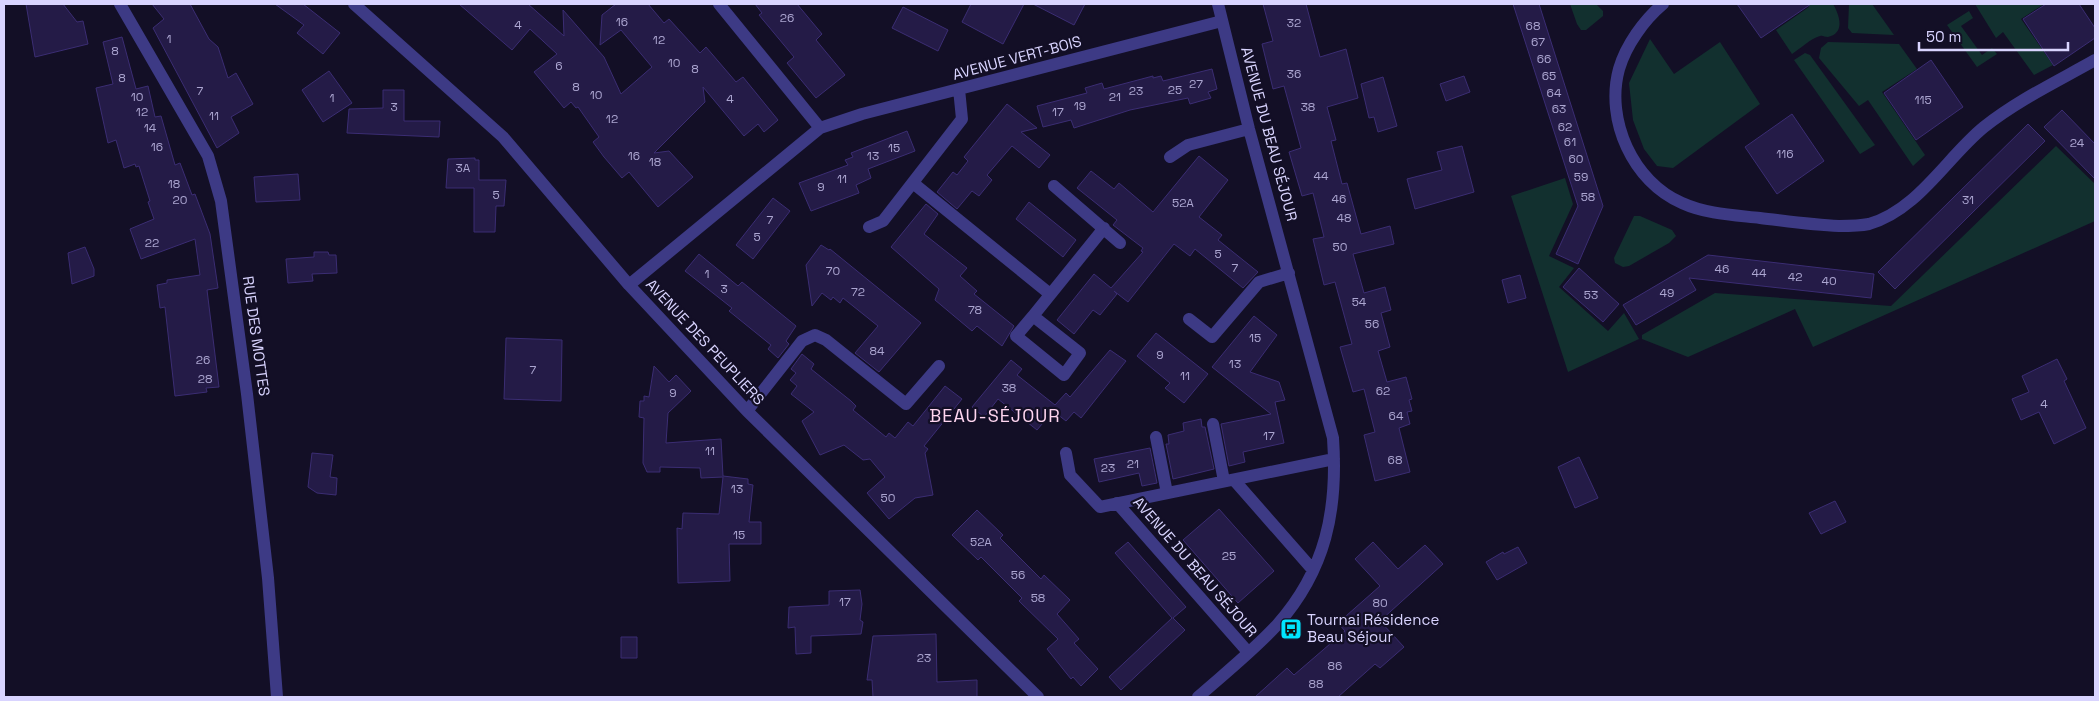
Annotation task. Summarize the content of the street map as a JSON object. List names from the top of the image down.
{
  "streets": {
    "street": [
      "AVENUE VERT-BOIS",
      "AVENUE DU BEAU SÉJOUR",
      "RUE DES MOTTES",
      "AVENUE DES PEUPLIERS"
    ]
  },
  "crossings": [
    ["AVENUE VERT-BOIS", "AVENUE DU BEAU SÉJOUR"],
    ["AVENUE VERT-BOIS", "AVENUE DES PEUPLIERS"]
  ],
  "districts": ["BEAU-SÉJOUR"],
  "places": {
    "bus stop": ["Tournai Résidence Beau Séjour"]
  },
  "house_numbers": [
    "26",
    "16",
    "32",
    "4",
    "68",
    "1",
    "12",
    "67",
    "8",
    "66",
    "10",
    "6",
    "8",
    "36",
    "65",
    "8",
    "27",
    "8",
    "25",
    "7",
    "23",
    "64",
    "10",
    "10",
    "21",
    "1",
    "4",
    "115",
    "19",
    "3",
    "38",
    "63",
    "12",
    "17",
    "11",
    "12",
    "62",
    "14",
    "61",
    "24",
    "16",
    "15",
    "116",
    "16",
    "13",
    "60",
    "18",
    "3A",
    "44",
    "59",
    "11",
    "18",
    "9",
    "5",
    "58",
    "46",
    "20",
    "31",
    "52A",
    "48",
    "7",
    "5",
    "22",
    "50",
    "5",
    "7",
    "46",
    "70",
    "44",
    "1",
    "42",
    "40",
    "3",
    "72",
    "49",
    "53",
    "54",
    "78",
    "56",
    "15",
    "84",
    "9",
    "26",
    "13",
    "7",
    "11",
    "28",
    "38",
    "62",
    "9",
    "4",
    "64",
    "17",
    "11",
    "68",
    "21",
    "23",
    "13",
    "50",
    "15",
    "52A",
    "25",
    "56",
    "58",
    "17",
    "80",
    "23",
    "86",
    "88"
  ],
  "scale_bar": "50 m"
}
